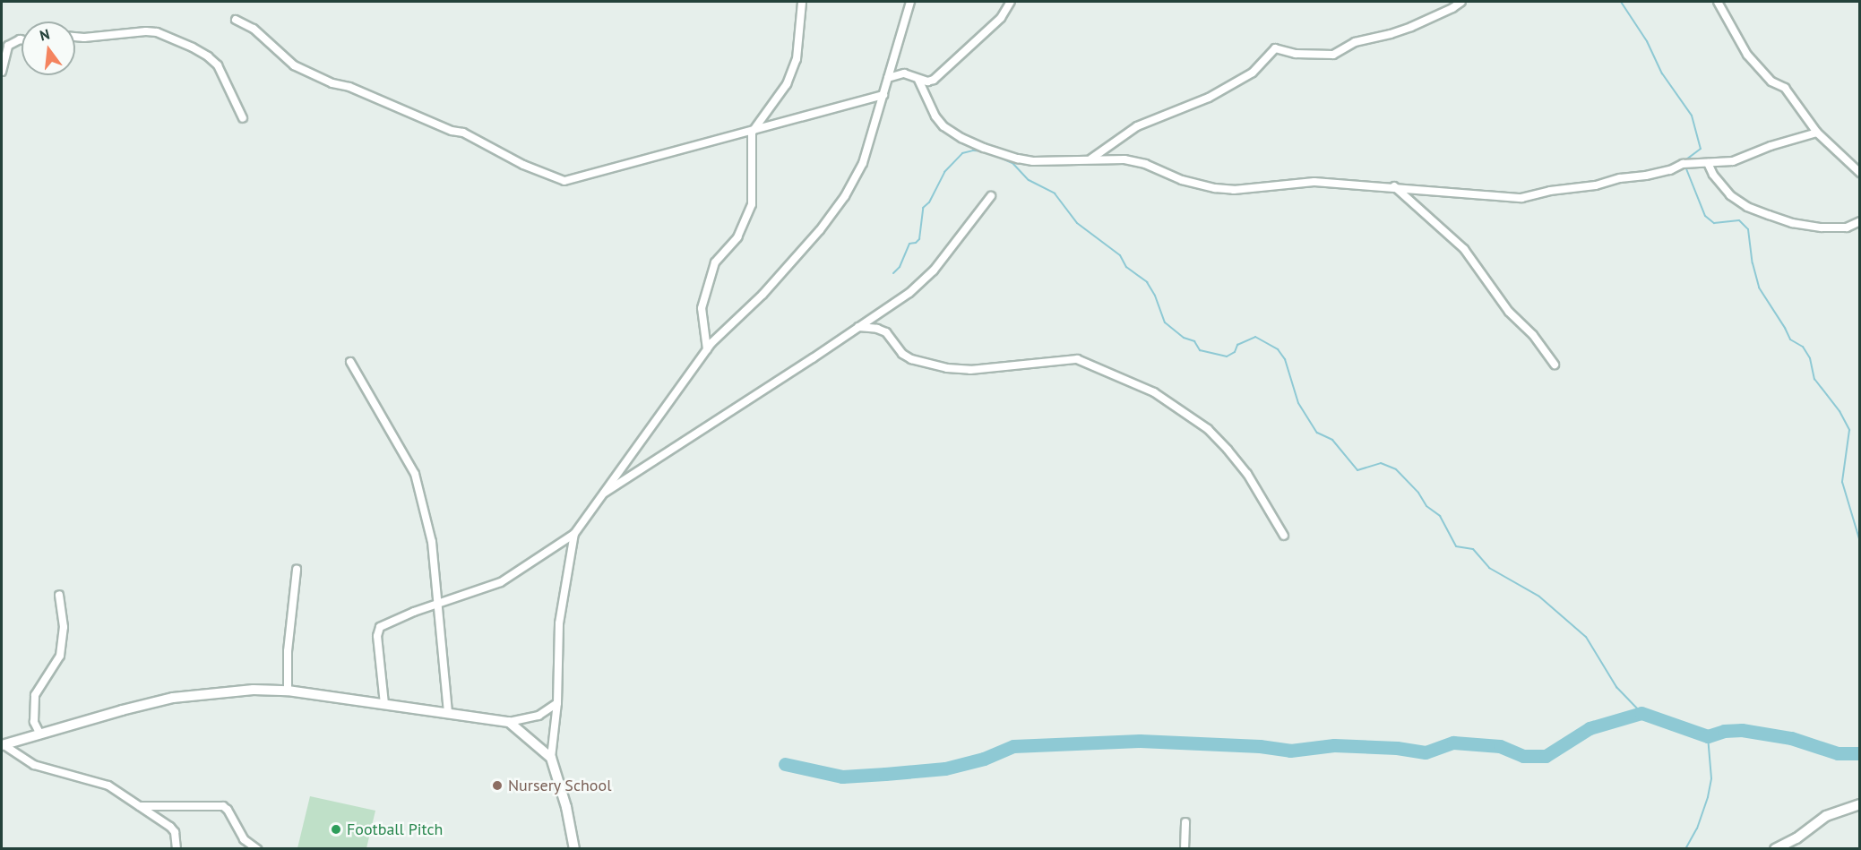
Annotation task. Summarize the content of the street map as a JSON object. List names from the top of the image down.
{
  "places": ["Nursery School", "Football Pitch"],
  "north": "top"
}
